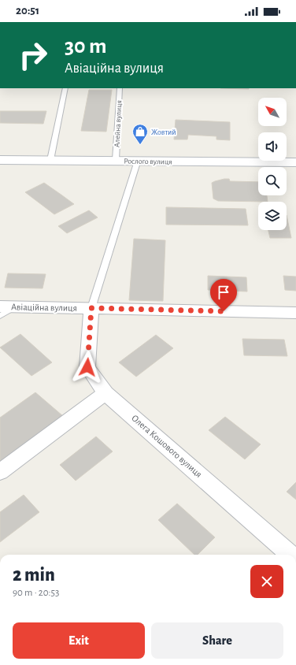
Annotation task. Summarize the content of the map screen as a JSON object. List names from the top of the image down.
{
  "streets": {
    "street": ["Рослого вулиця", "Авіаційна вулиця", "Олега Кошового вулиця"],
    "lane": ["Алейна вулиця"]
  },
  "crossings": [
    ["Алейна вулиця", "Рослого вулиця"],
    ["Авіаційна вулиця", "Олега Кошового вулиця"]
  ],
  "places": {
    "shop": ["Жовтий"]
  },
  "north": "top left",
  "page": {
    "status": "20:51",
    "turn": ["30 m", "Авіаційна вулиця"],
    "heading": ["2 min", "90 m · 20:53"],
    "buttons": ["Exit", "Share"]
  }
}
